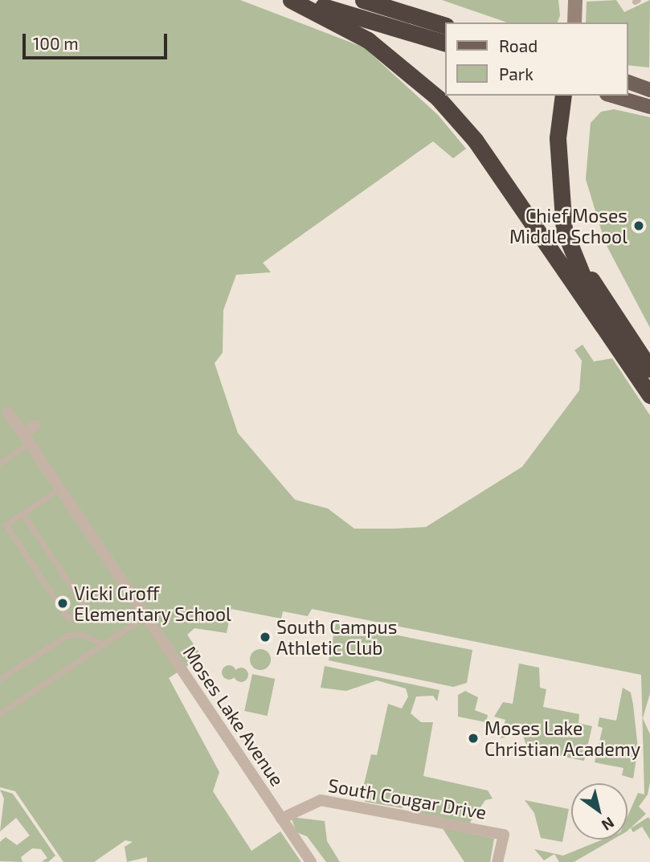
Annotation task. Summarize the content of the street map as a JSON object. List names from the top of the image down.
{
  "streets": {
    "street": ["Moses Lake Avenue", "South Cougar Drive"]
  },
  "crossings": [
    ["Moses Lake Avenue", "South Cougar Drive"]
  ],
  "places": [
    "Chief Moses Middle School",
    "Vicki Groff Elementary School",
    "South Campus Athletic Club",
    "Moses Lake Christian Academy"
  ],
  "legend": ["Road", "Park"],
  "scale_bar": "100 m",
  "north": "bottom right"
}
